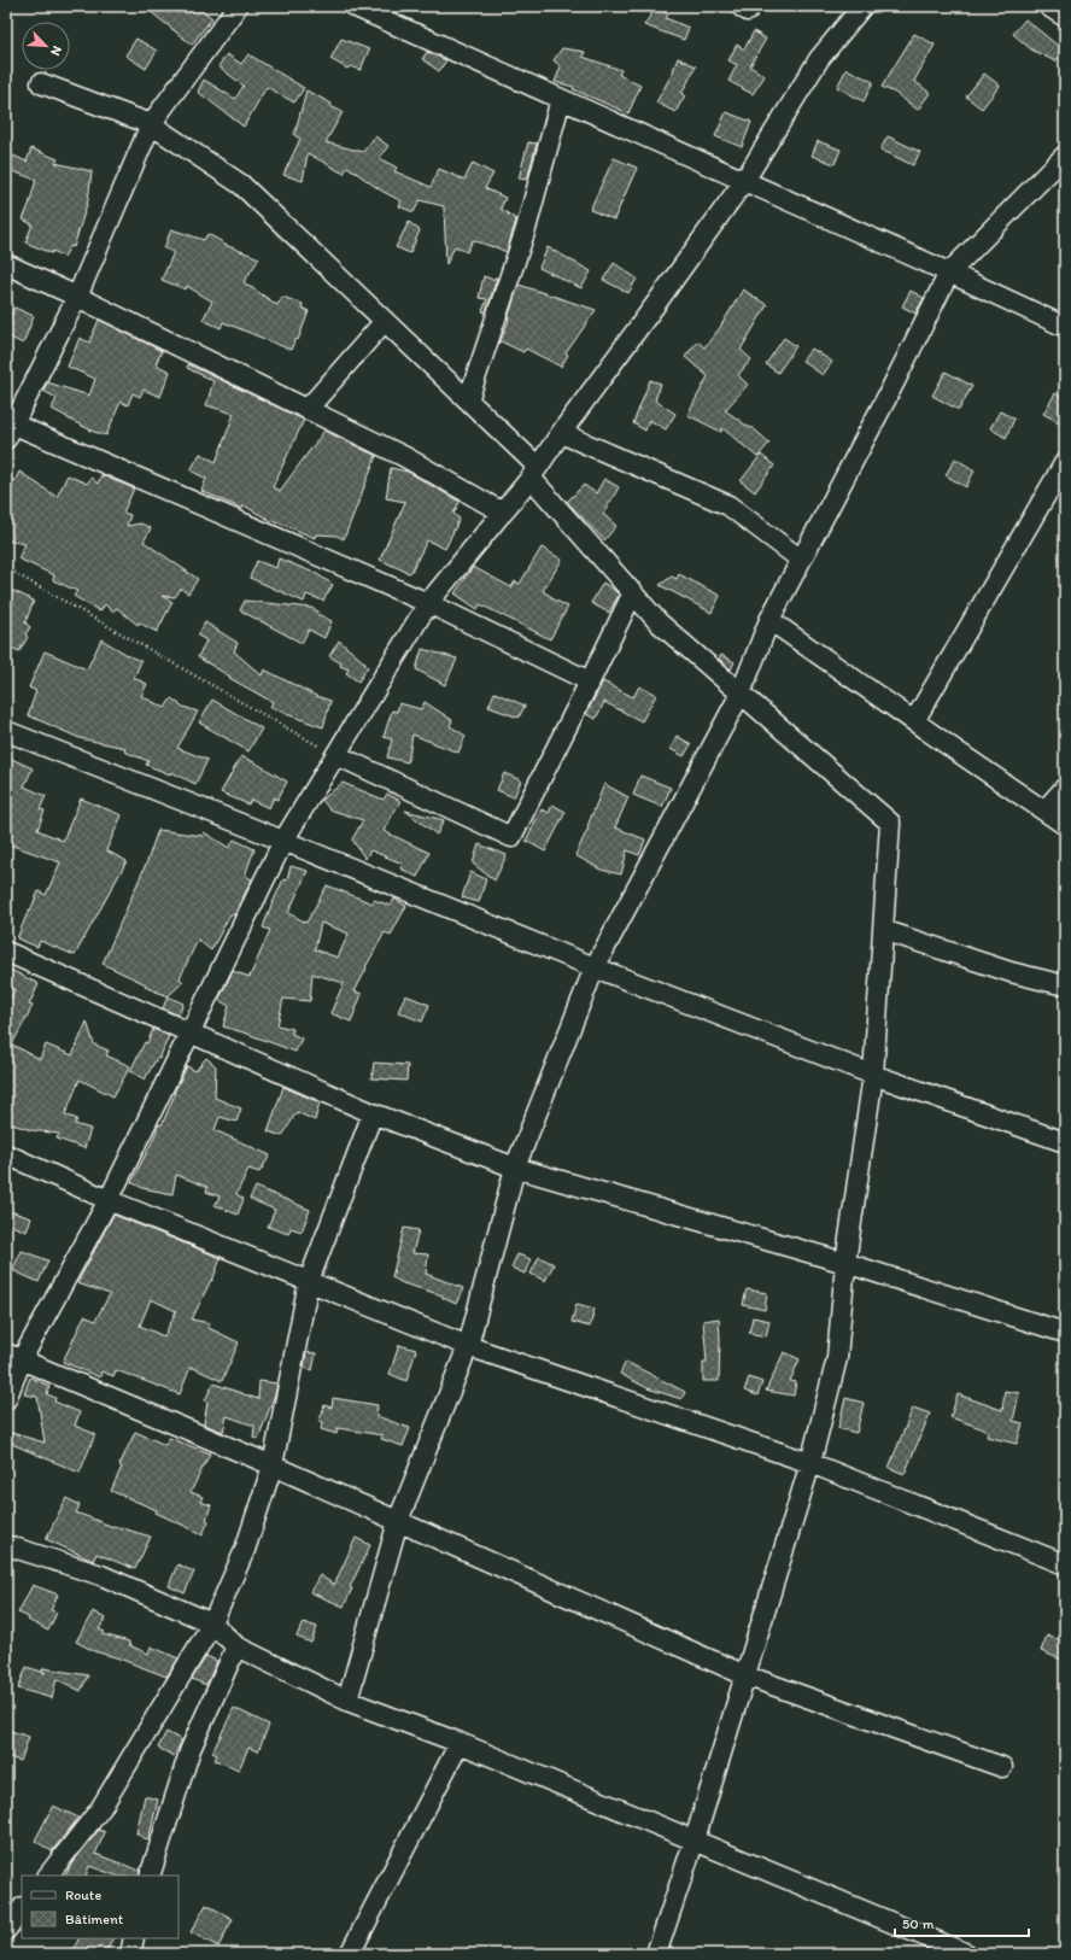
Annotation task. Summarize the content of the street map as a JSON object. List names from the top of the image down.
{
  "legend": ["Route", "Bâtiment"],
  "scale_bar": "50 m",
  "north": "bottom right"
}
